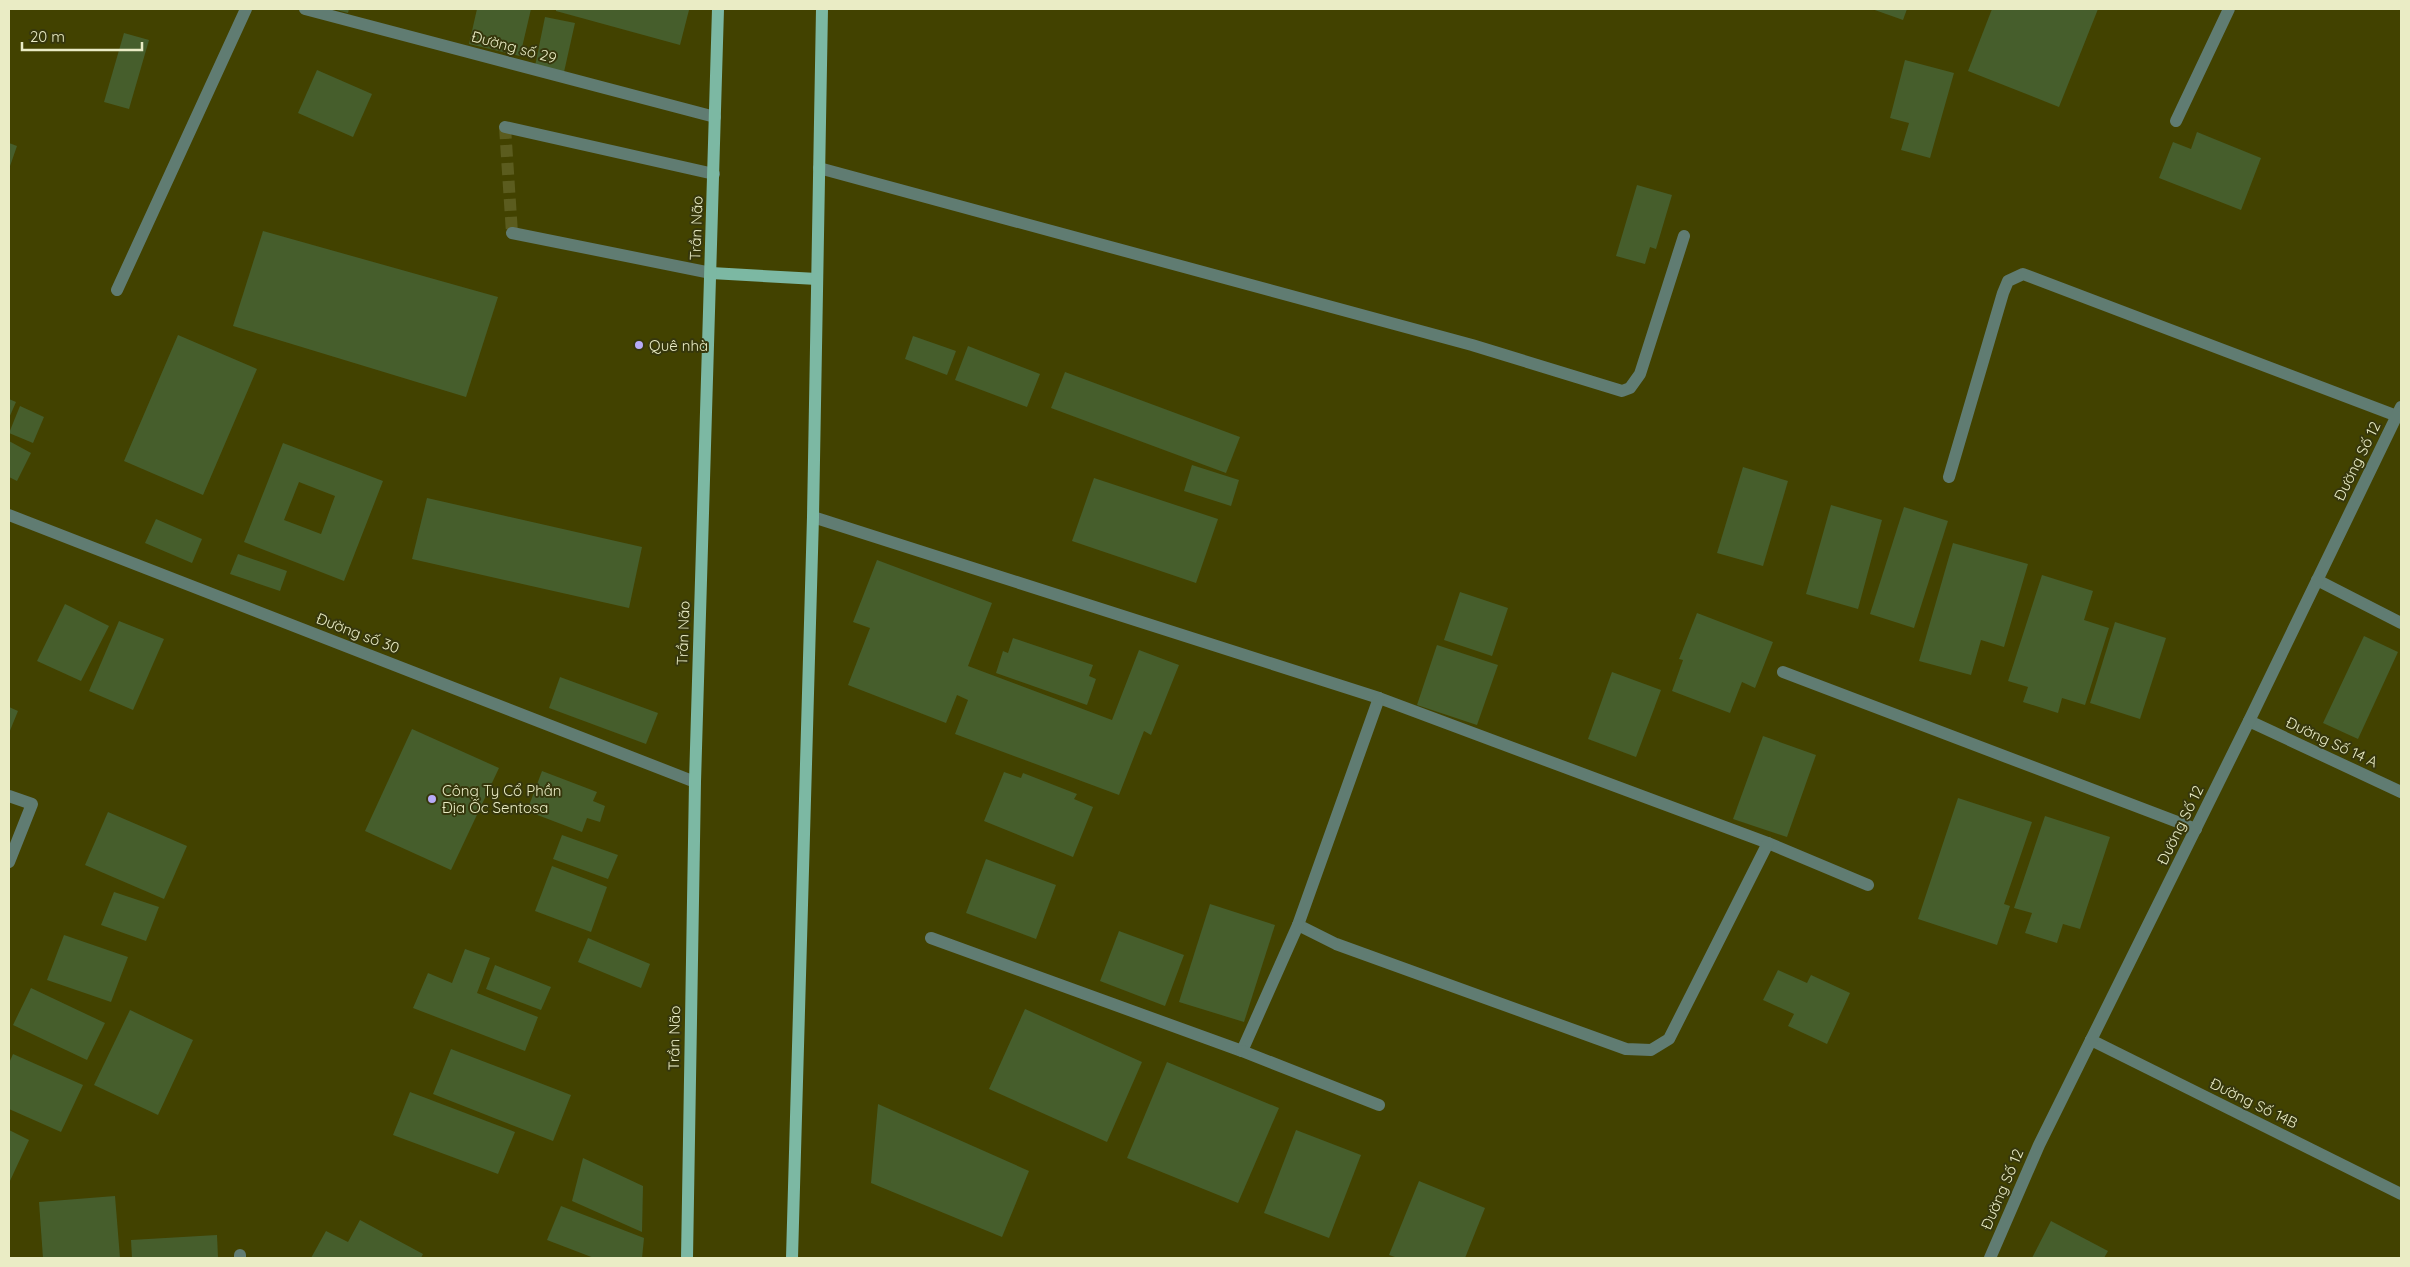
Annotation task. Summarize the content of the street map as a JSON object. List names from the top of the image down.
{
  "streets": {
    "main road": ["Trần Não"],
    "street": [
      "Đường số 29",
      "Đường Số 12",
      "Đường số 30",
      "Đường Số 14 A",
      "Đường Số 14B"
    ]
  },
  "crossings": [
    ["Đường số 29", "Trần Não"],
    ["Trần Não", "Đường số 30"],
    ["Đường Số 12", "Đường Số 14 A"],
    ["Đường Số 12", "Đường Số 14B"]
  ],
  "places": ["Quê nhà", "Công Ty Cổ Phần Địa Ốc Sentosa"],
  "scale_bar": "20 m"
}
